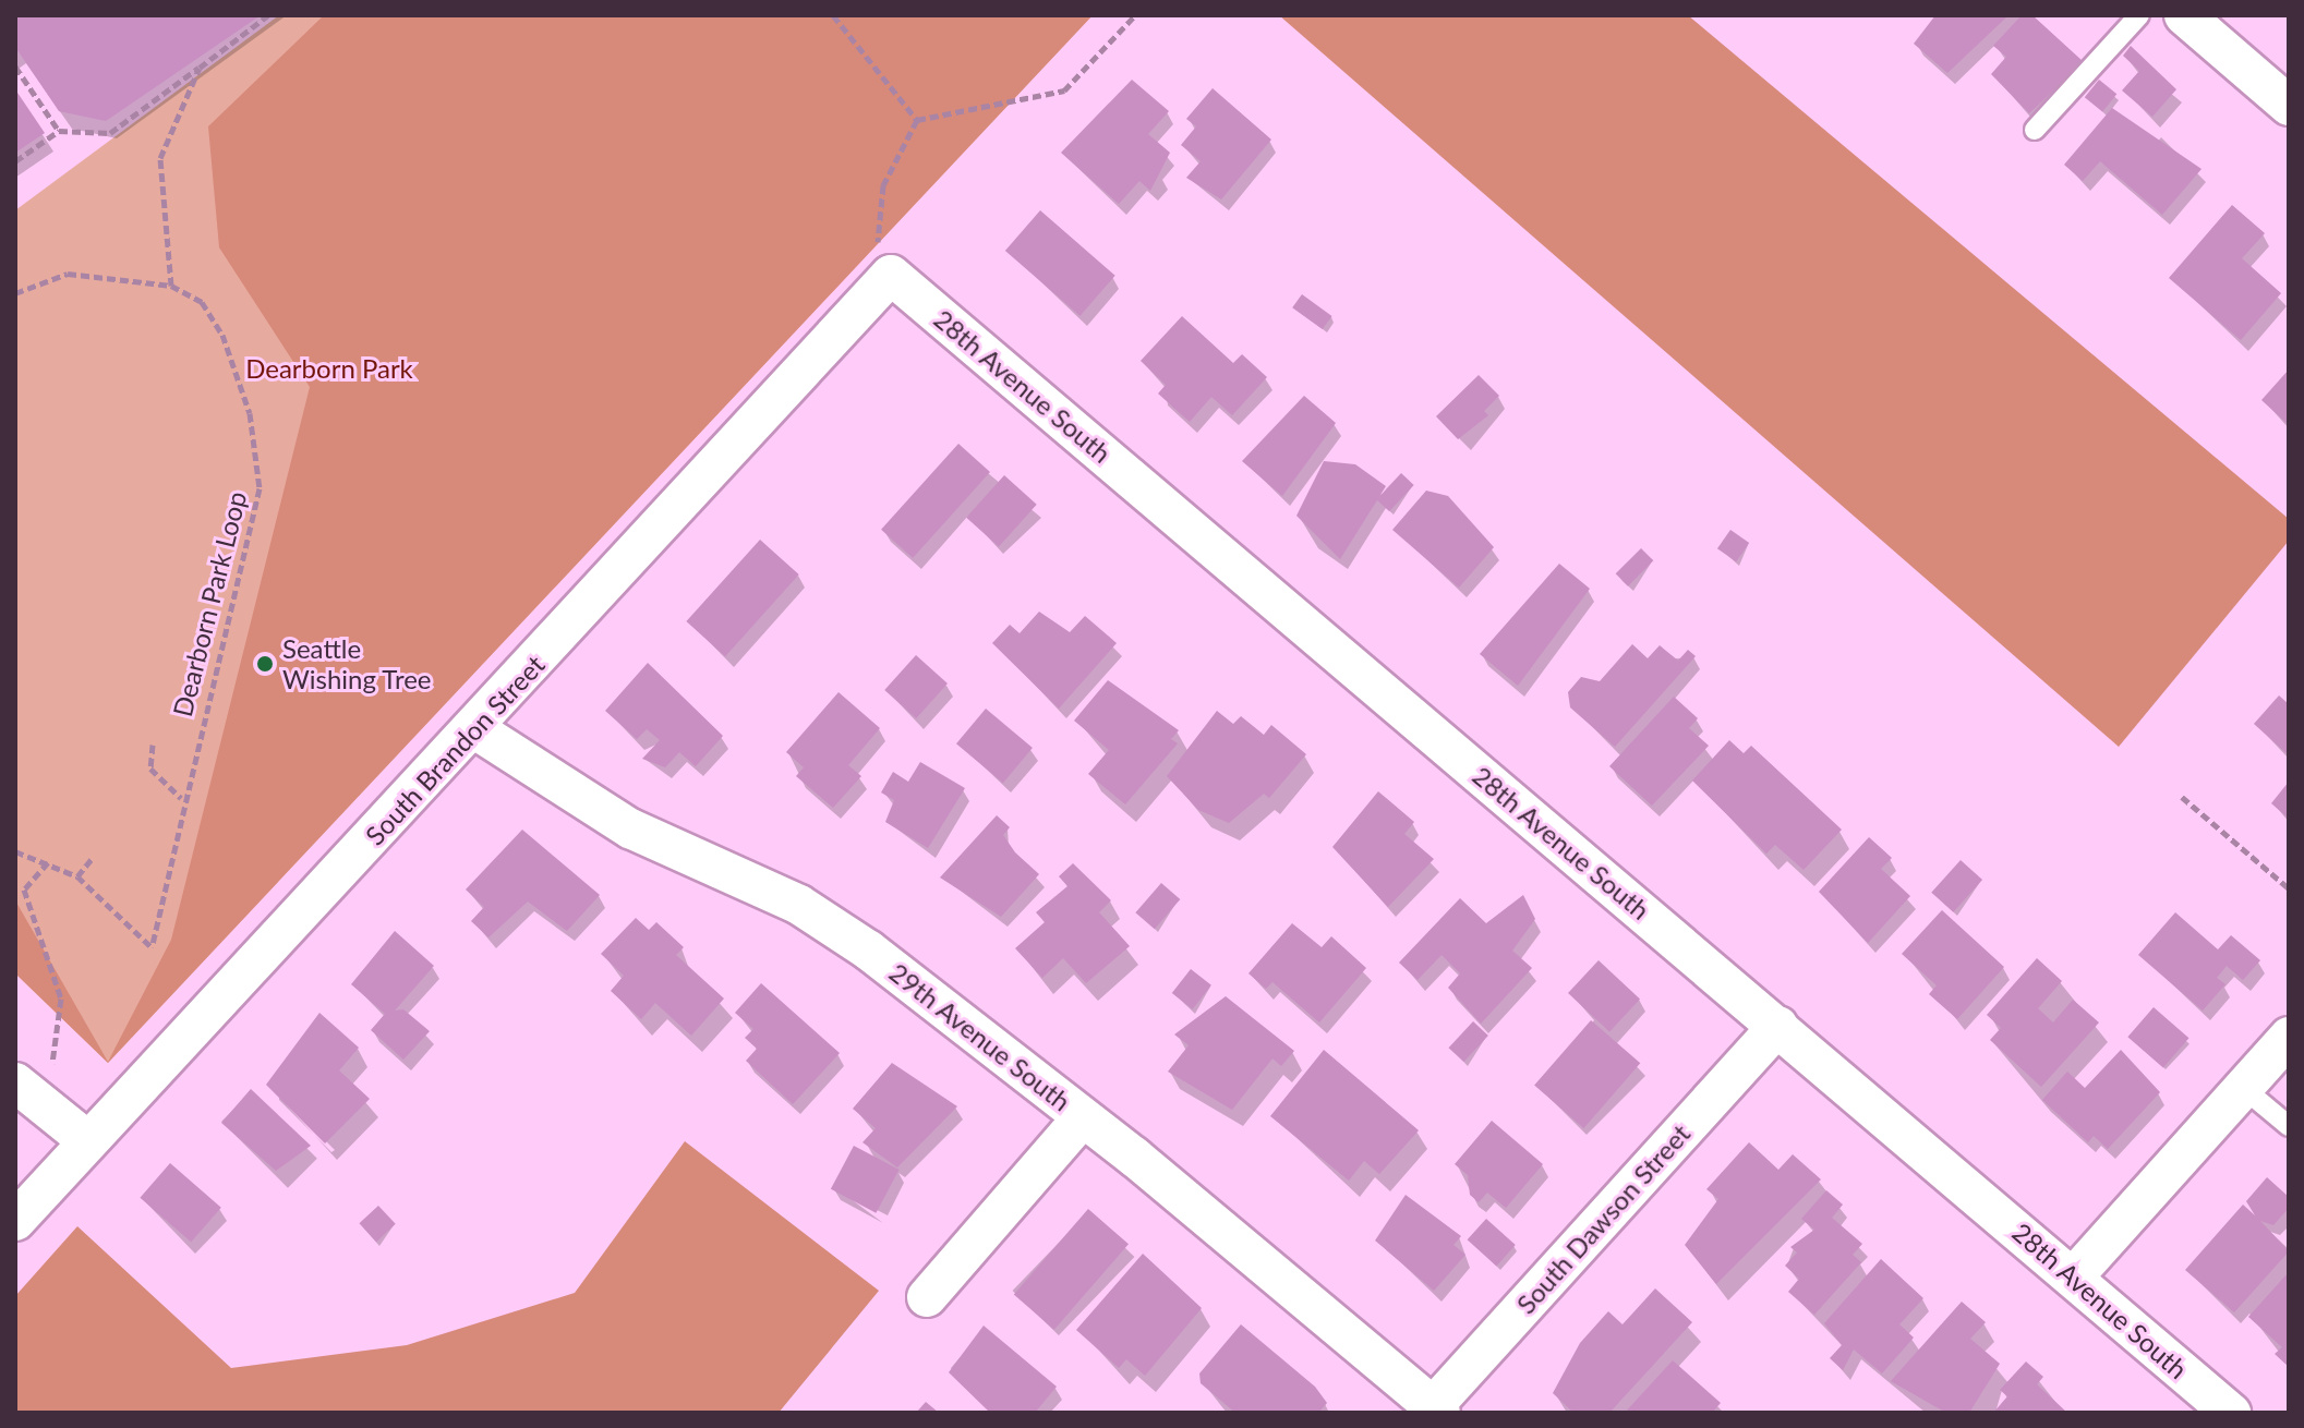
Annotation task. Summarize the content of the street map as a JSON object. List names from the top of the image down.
{
  "streets": {
    "street": [
      "28th Avenue South",
      "South Brandon Street",
      "29th Avenue South",
      "South Dawson Street"
    ],
    "path": ["Dearborn Park Loop"]
  },
  "crossings": [
    ["28th Avenue South", "South Brandon Street"],
    ["28th Avenue South", "South Dawson Street"],
    ["South Brandon Street", "29th Avenue South"],
    ["29th Avenue South", "South Dawson Street"]
  ],
  "parks": ["Dearborn Park"],
  "places": ["Seattle Wishing Tree"]
}
